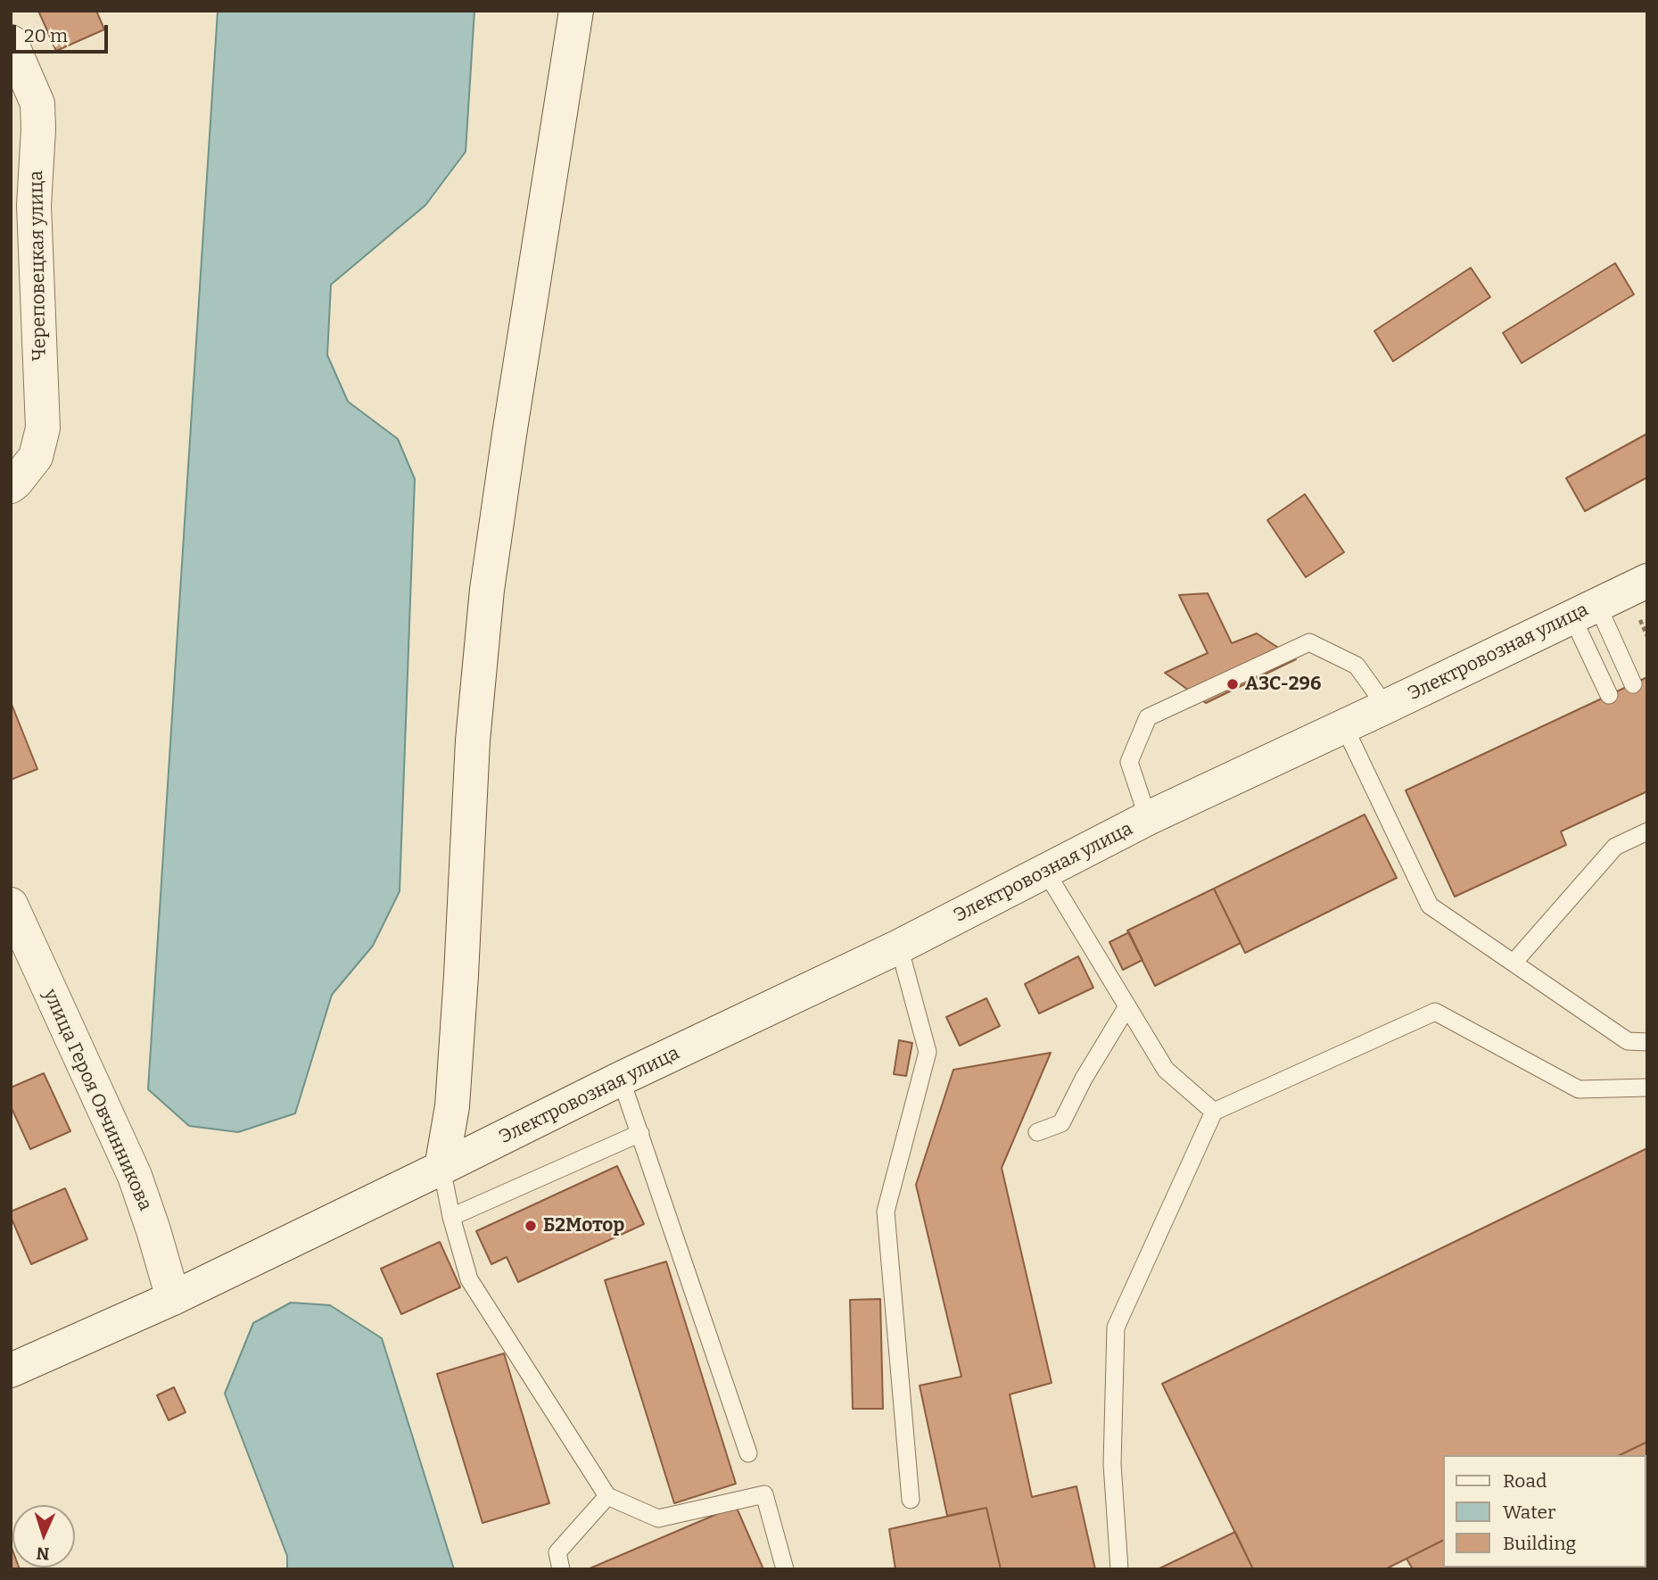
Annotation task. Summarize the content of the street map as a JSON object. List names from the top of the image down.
{
  "streets": {
    "street": ["Череповецкая улица", "Электровозная улица", "улица Героя Овчинникова"]
  },
  "crossings": [
    ["Электровозная улица", "улица Героя Овчинникова"]
  ],
  "places": ["АЗС-296", "Б2Мотор"],
  "legend": ["Road", "Water", "Building"],
  "scale_bar": "20 m",
  "north": "bottom"
}
